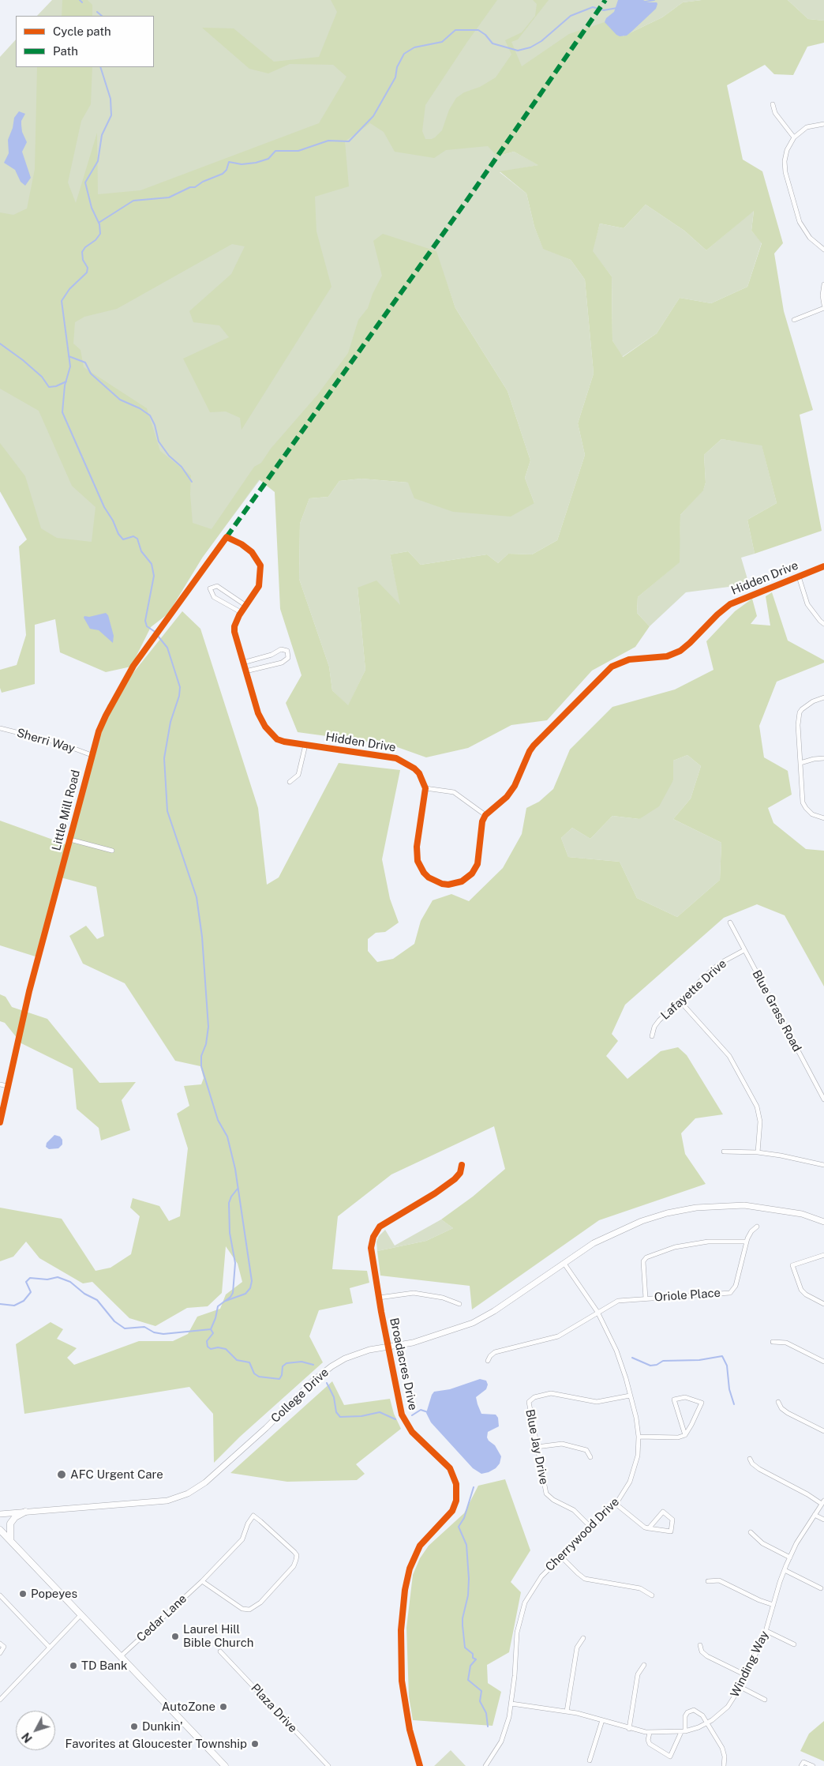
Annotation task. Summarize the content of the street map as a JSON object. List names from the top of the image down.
{
  "streets": {
    "main road": ["College Drive"],
    "street": [
      "Hidden Drive",
      "Sherri Way",
      "Little Mill Road",
      "Lafayette Drive",
      "Blue Grass Road",
      "Oriole Place",
      "Broadacres Drive",
      "Blue Jay Drive",
      "Cherrywood Drive",
      "Cedar Lane",
      "Winding Way",
      "Plaza Drive"
    ]
  },
  "crossings": [
    ["Hidden Drive", "Little Mill Road"],
    ["Sherri Way", "Little Mill Road"],
    ["Lafayette Drive", "Blue Grass Road"],
    ["Oriole Place", "Cherrywood Drive"],
    ["Broadacres Drive", "College Drive"],
    ["College Drive", "Cherrywood Drive"],
    ["Blue Jay Drive", "Cherrywood Drive"],
    ["Cherrywood Drive", "Winding Way"]
  ],
  "places": [
    "AFC Urgent Care",
    "Popeyes",
    "Laurel Hill Bible Church",
    "TD Bank",
    "AutoZone",
    "Dunkin'",
    "Favorites at Gloucester Township"
  ],
  "legend": ["Cycle path", "Path"],
  "north": "bottom left"
}
